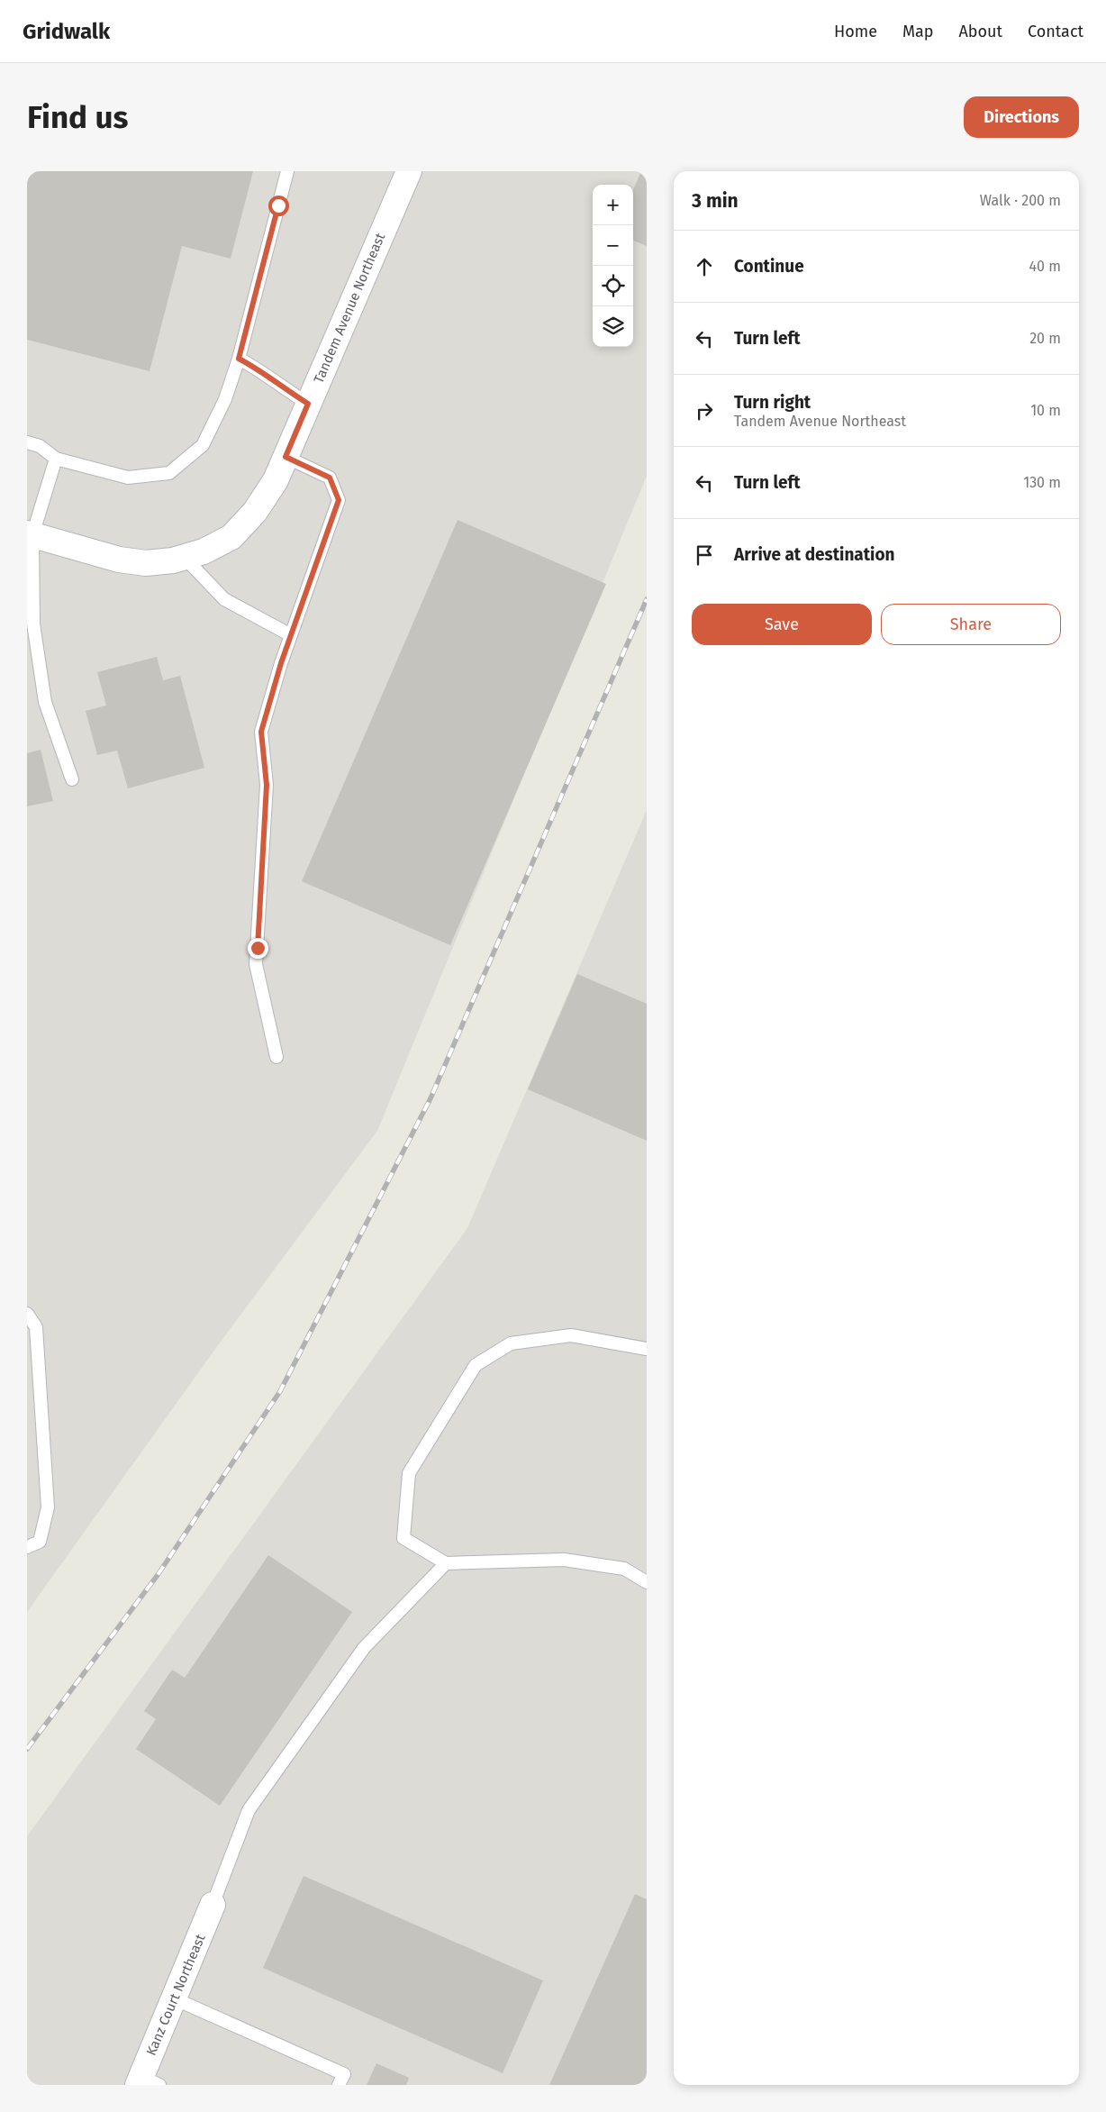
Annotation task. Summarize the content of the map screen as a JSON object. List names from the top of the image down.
{
  "streets": {
    "street": ["Tandem Avenue Northeast", "Kanz Court Northeast"]
  },
  "page": {
    "header": "Gridwalk",
    "nav": [
      "Home",
      "Map",
      "About",
      "Contact"
    ],
    "buttons": [
      "Directions",
      ["Save", "Share"]
    ],
    "title": "Find us",
    "heading": ["3 min", "Walk · 200 m"],
    "map_buttons": ["+", "−"],
    "list": [
      ["Continue", "40 m"],
      ["Turn left", "20 m"],
      ["Turn right", "Tandem Avenue Northeast", "10 m"],
      ["Turn left", "130 m"],
      "Arrive at destination"
    ]
  }
}
